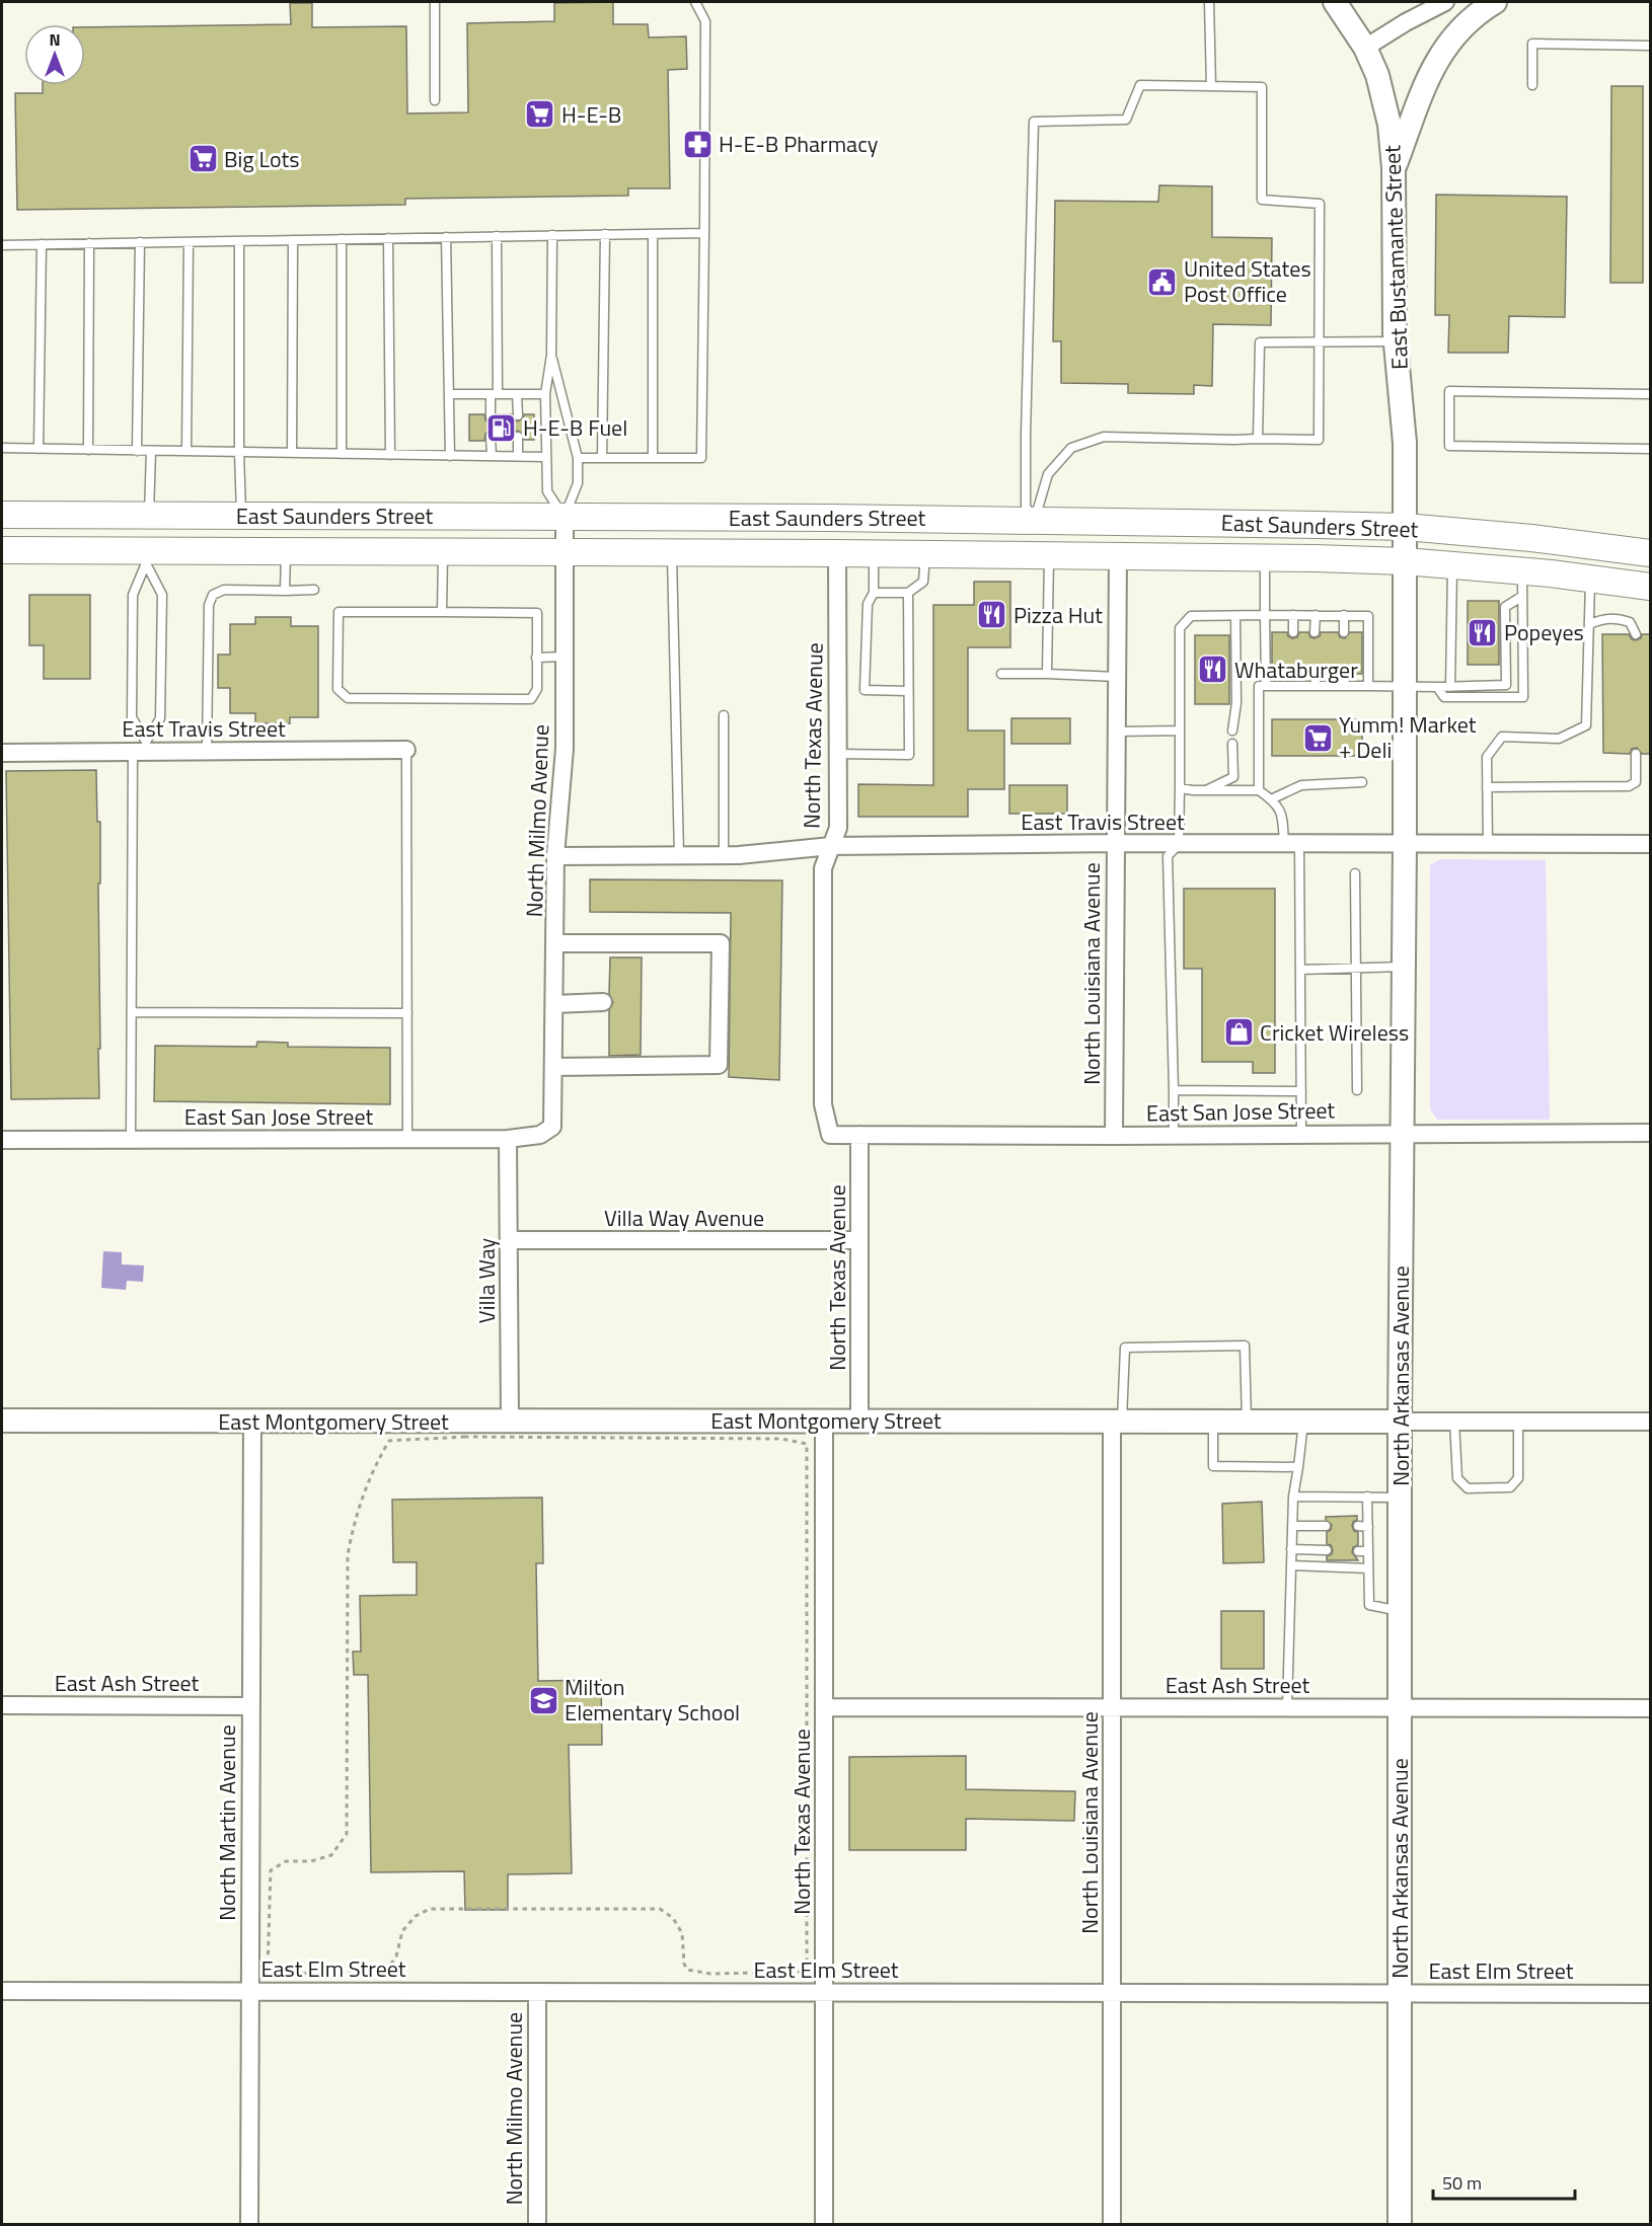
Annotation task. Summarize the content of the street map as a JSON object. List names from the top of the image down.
{
  "streets": {
    "main road": [
      "East Bustamante Street",
      "East Saunders Street",
      "North Arkansas Avenue",
      "East Montgomery Street"
    ],
    "street": [
      "East Travis Street",
      "North Texas Avenue",
      "North Milmo Avenue",
      "North Louisiana Avenue",
      "East San Jose Street",
      "Villa Way Avenue",
      "Villa Way",
      "East Ash Street",
      "North Martin Avenue",
      "East Elm Street"
    ]
  },
  "crossings": [
    ["East Bustamante Street", "East Saunders Street"],
    ["East Bustamante Street", "North Arkansas Avenue"],
    ["East Saunders Street", "North Texas Avenue"],
    ["East Saunders Street", "North Milmo Avenue"],
    ["East Saunders Street", "North Louisiana Avenue"],
    ["East Saunders Street", "North Arkansas Avenue"],
    ["East Travis Street", "North Texas Avenue"],
    ["East Travis Street", "North Milmo Avenue"],
    ["East Travis Street", "North Louisiana Avenue"],
    ["East Travis Street", "North Arkansas Avenue"],
    ["North Texas Avenue", "East San Jose Street"],
    ["North Texas Avenue", "Villa Way Avenue"],
    ["North Texas Avenue", "East Montgomery Street"],
    ["North Texas Avenue", "East Ash Street"],
    ["North Texas Avenue", "East Elm Street"],
    ["North Milmo Avenue", "East San Jose Street"],
    ["North Milmo Avenue", "East Elm Street"],
    ["North Louisiana Avenue", "East San Jose Street"],
    ["North Louisiana Avenue", "East Montgomery Street"],
    ["North Louisiana Avenue", "East Ash Street"],
    ["North Louisiana Avenue", "East Elm Street"],
    ["East San Jose Street", "Villa Way"],
    ["East San Jose Street", "North Arkansas Avenue"],
    ["Villa Way Avenue", "Villa Way"],
    ["Villa Way", "East Montgomery Street"],
    ["North Arkansas Avenue", "East Montgomery Street"],
    ["North Arkansas Avenue", "East Ash Street"],
    ["North Arkansas Avenue", "East Elm Street"],
    ["East Montgomery Street", "North Martin Avenue"],
    ["East Ash Street", "North Martin Avenue"],
    ["North Martin Avenue", "East Elm Street"]
  ],
  "places": {
    "supermarket": ["H-E-B", "Big Lots", "Yumm! Market + Deli"],
    "pharmacy": ["H-E-B Pharmacy"],
    "public building": ["United States Post Office"],
    "fuel station": ["H-E-B Fuel"],
    "restaurant": ["Pizza Hut", "Popeyes", "Whataburger"],
    "shop": ["Cricket Wireless"],
    "school or university": ["Milton Elementary School"]
  },
  "scale_bar": "50 m",
  "north": "top"
}
